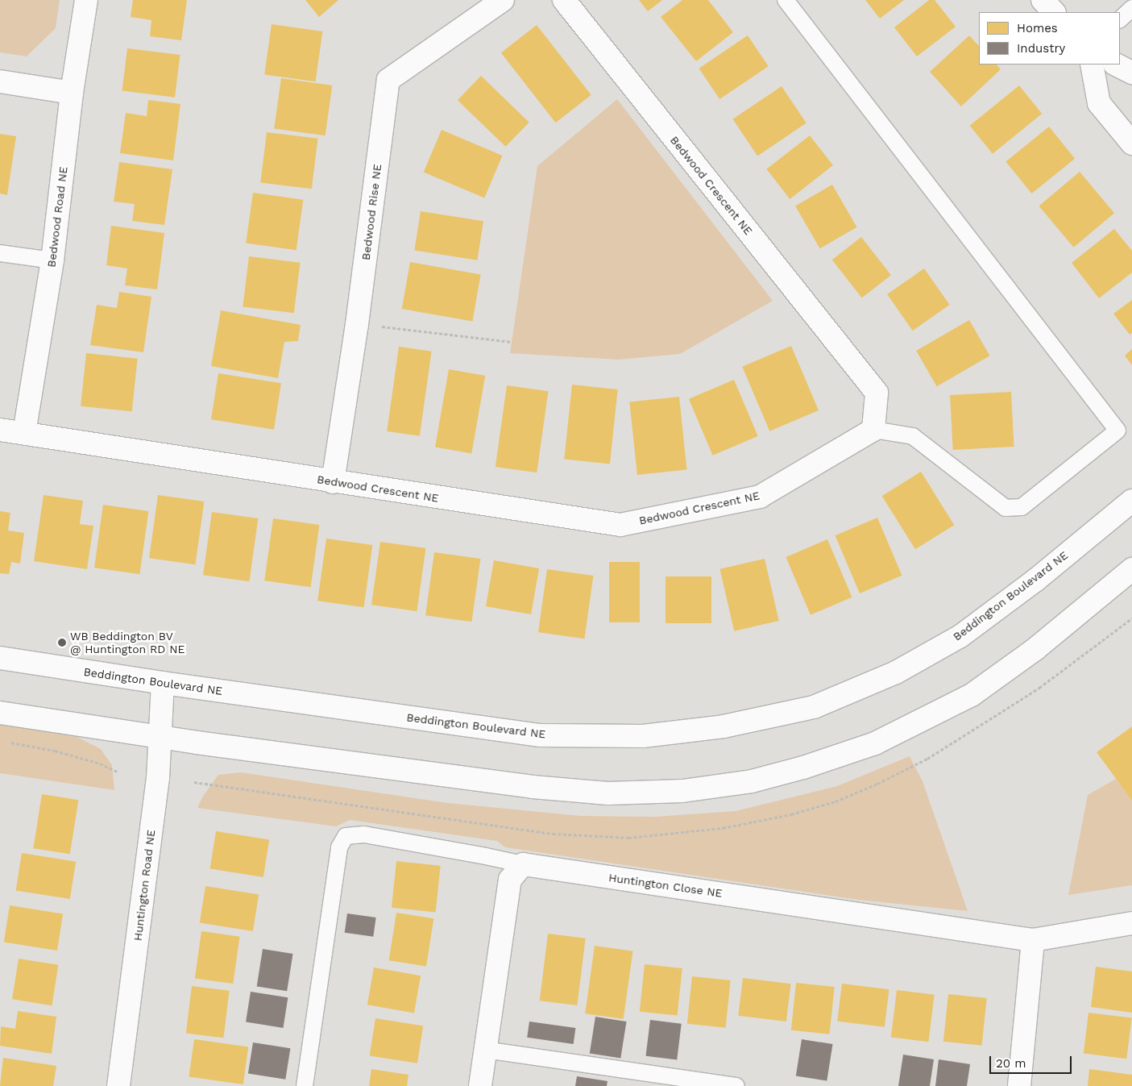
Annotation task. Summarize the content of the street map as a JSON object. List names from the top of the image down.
{
  "streets": {
    "street": [
      "Bedwood Crescent NE",
      "Bedwood Rise NE",
      "Bedwood Road NE",
      "Beddington Boulevard NE",
      "Huntington Road NE",
      "Huntington Close NE"
    ]
  },
  "crossings": [
    ["Bedwood Crescent NE", "Bedwood Rise NE"],
    ["Bedwood Crescent NE", "Bedwood Road NE"],
    ["Beddington Boulevard NE", "Huntington Road NE"]
  ],
  "places": ["WB Beddington BV @ Huntington RD NE"],
  "legend": ["Homes", "Industry"],
  "scale_bar": "20 m"
}
